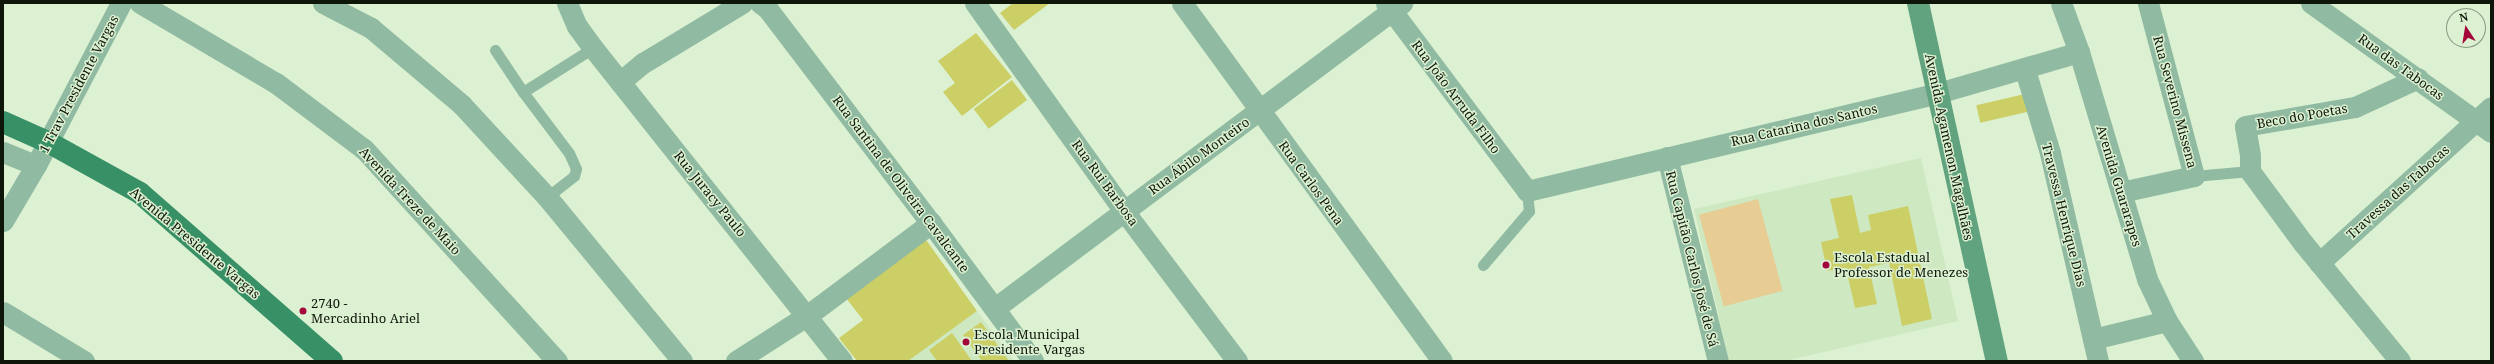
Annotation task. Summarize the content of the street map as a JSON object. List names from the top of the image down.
{
  "streets": {
    "main road": ["Avenida Agamenon Magalhães", "Avenida Presidente Vargas"],
    "street": [
      "Rua das Tabocas",
      "1 Trav Presidente Vargas",
      "Rua João Arruda Filho",
      "Rua Severino Missena",
      "Beco do Poetas",
      "Rua Catarina dos Santos",
      "Rua Ábilo Monteiro",
      "Rua Rui Barbosa",
      "Rua Carlos Pena",
      "Rua Santina de Oliveira Cavalcante",
      "Avenida Guararapes",
      "Travessa das Tabocas",
      "Rua Juracy Paulo",
      "Avenida Treze de Maio",
      "Travessa Henrique Dias",
      "Rua Capitão Carlos José de Sá"
    ]
  },
  "crossings": [
    ["Rua das Tabocas", "Beco do Poetas"],
    ["Rua das Tabocas", "Travessa das Tabocas"],
    ["1 Trav Presidente Vargas", "Avenida Presidente Vargas"],
    ["Rua João Arruda Filho", "Rua Catarina dos Santos"],
    ["Rua João Arruda Filho", "Rua Ábilo Monteiro"],
    ["Rua Severino Missena", "Avenida Guararapes"],
    ["Rua Catarina dos Santos", "Avenida Agamenon Magalhães"],
    ["Rua Catarina dos Santos", "Avenida Guararapes"],
    ["Rua Catarina dos Santos", "Travessa Henrique Dias"],
    ["Rua Catarina dos Santos", "Rua Capitão Carlos José de Sá"],
    ["Rua Ábilo Monteiro", "Rua Rui Barbosa"],
    ["Rua Ábilo Monteiro", "Rua Carlos Pena"],
    ["Rua Ábilo Monteiro", "Rua Santina de Oliveira Cavalcante"]
  ],
  "places": ["Escola Estadual Professor de Menezes", "2740 - Mercadinho Ariel", "Escola Municipal Presidente Vargas"],
  "north": "top"
}
